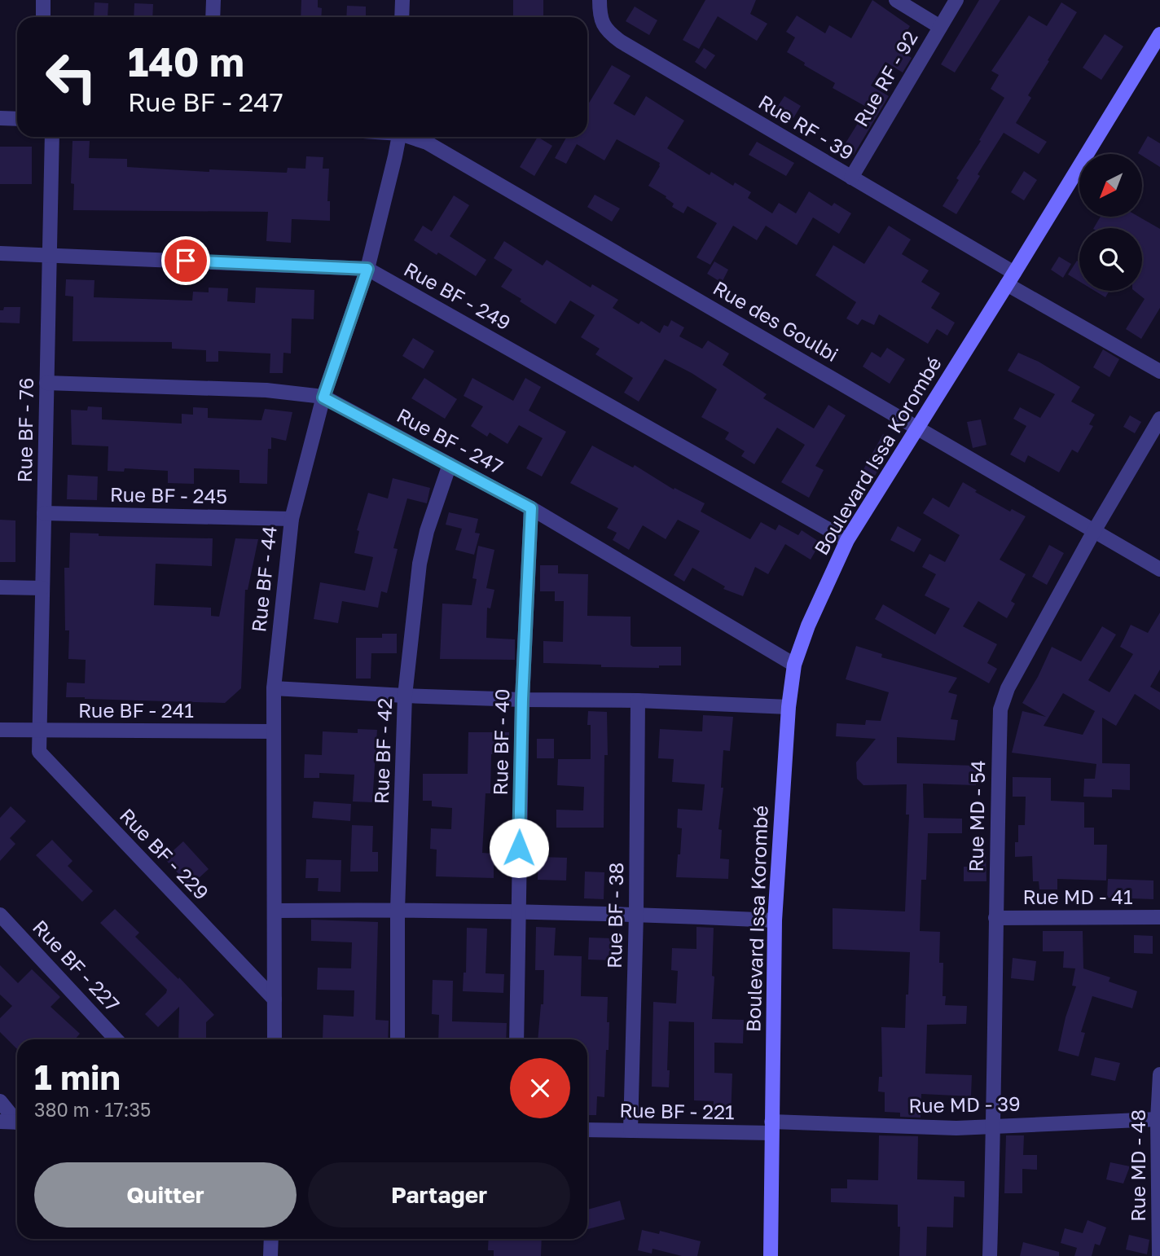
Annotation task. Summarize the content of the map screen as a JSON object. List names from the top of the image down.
{
  "streets": {
    "street": [
      "Rue RF - 92",
      "Rue RF - 39",
      "Rue BF - 249",
      "Rue des Goulbi",
      "Rue BF - 76",
      "Rue BF - 247",
      "Boulevard Issa Korombé",
      "Rue BF - 245",
      "Rue BF - 44",
      "Rue BF - 241",
      "Rue BF - 40",
      "Rue BF - 42",
      "Rue MD - 54",
      "Rue BF - 229",
      "Rue MD - 41",
      "Rue BF - 38",
      "Rue BF - 227",
      "Rue MD - 39",
      "Rue BF - 221",
      "Rue MD - 48"
    ]
  },
  "crossings": [
    ["Rue RF - 92", "Rue RF - 39"],
    ["Rue RF - 39", "Boulevard Issa Korombé"],
    ["Rue BF - 249", "Rue BF - 76"],
    ["Rue BF - 249", "Boulevard Issa Korombé"],
    ["Rue BF - 249", "Rue BF - 44"],
    ["Rue des Goulbi", "Boulevard Issa Korombé"],
    ["Rue des Goulbi", "Rue MD - 54"],
    ["Rue BF - 76", "Rue BF - 247"],
    ["Rue BF - 76", "Rue BF - 245"],
    ["Rue BF - 76", "Rue BF - 241"],
    ["Rue BF - 76", "Rue BF - 229"],
    ["Rue BF - 247", "Boulevard Issa Korombé"],
    ["Rue BF - 247", "Rue BF - 44"],
    ["Rue BF - 247", "Rue BF - 40"],
    ["Rue BF - 247", "Rue BF - 42"],
    ["Boulevard Issa Korombé", "Rue MD - 39"],
    ["Boulevard Issa Korombé", "Rue BF - 221"],
    ["Rue BF - 245", "Rue BF - 44"],
    ["Rue BF - 44", "Rue BF - 241"],
    ["Rue BF - 44", "Rue BF - 229"],
    ["Rue BF - 241", "Rue BF - 229"],
    ["Rue MD - 54", "Rue MD - 41"],
    ["Rue MD - 54", "Rue MD - 39"],
    ["Rue BF - 38", "Rue BF - 221"],
    ["Rue MD - 39", "Rue BF - 221"],
    ["Rue MD - 39", "Rue MD - 48"]
  ],
  "north": "bottom left",
  "page": {
    "turn": ["140 m", "Rue BF - 247"],
    "heading": ["1 min", "380 m · 17:35"],
    "buttons": ["Quitter", "Partager"]
  }
}
